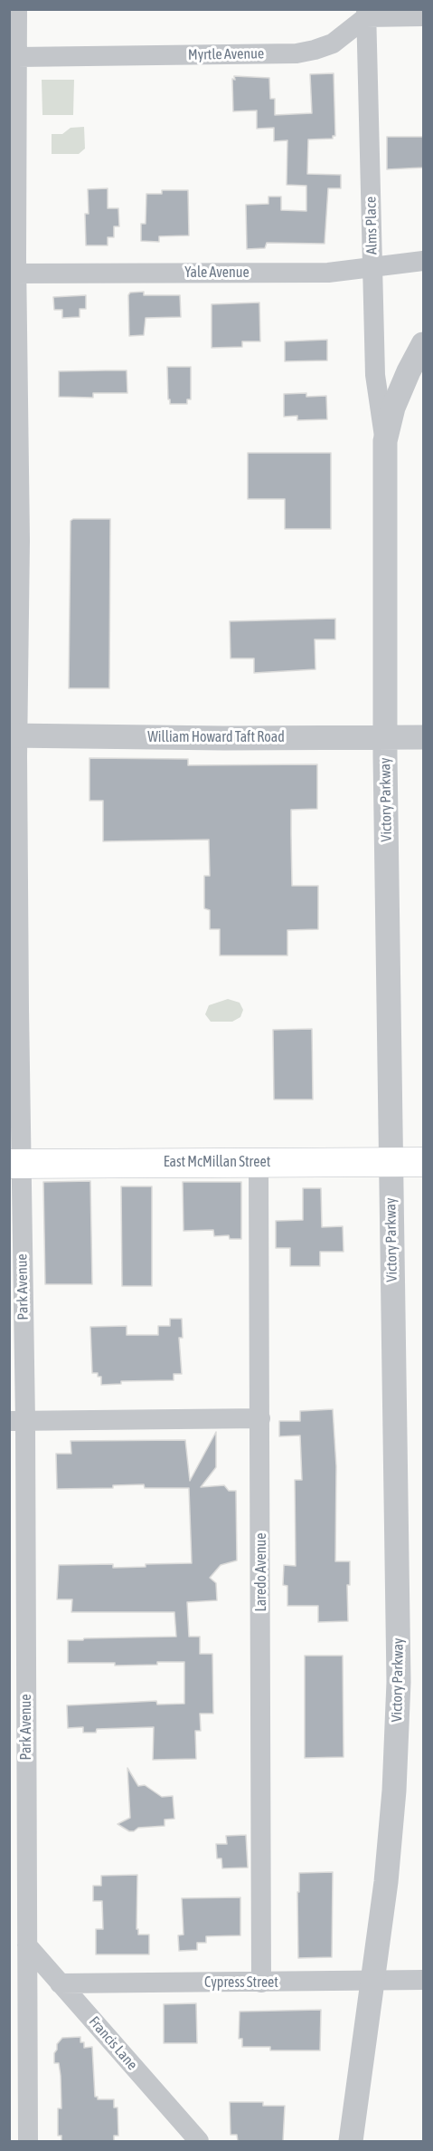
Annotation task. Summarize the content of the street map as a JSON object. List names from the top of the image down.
{
  "streets": {
    "main road": ["East McMillan Street"],
    "street": [
      "Myrtle Avenue",
      "Alms Place",
      "Yale Avenue",
      "William Howard Taft Road",
      "Victory Parkway",
      "Park Avenue",
      "Laredo Avenue",
      "Cypress Street",
      "Francis Lane"
    ]
  },
  "crossings": [
    ["Myrtle Avenue", "Alms Place"],
    ["Myrtle Avenue", "Park Avenue"],
    ["Alms Place", "Yale Avenue"],
    ["Alms Place", "Victory Parkway"],
    ["Yale Avenue", "Park Avenue"],
    ["William Howard Taft Road", "Victory Parkway"],
    ["William Howard Taft Road", "Park Avenue"],
    ["Victory Parkway", "East McMillan Street"],
    ["Victory Parkway", "Cypress Street"],
    ["East McMillan Street", "Park Avenue"],
    ["East McMillan Street", "Laredo Avenue"],
    ["Park Avenue", "Francis Lane"],
    ["Laredo Avenue", "Cypress Street"],
    ["Cypress Street", "Francis Lane"]
  ]
}
